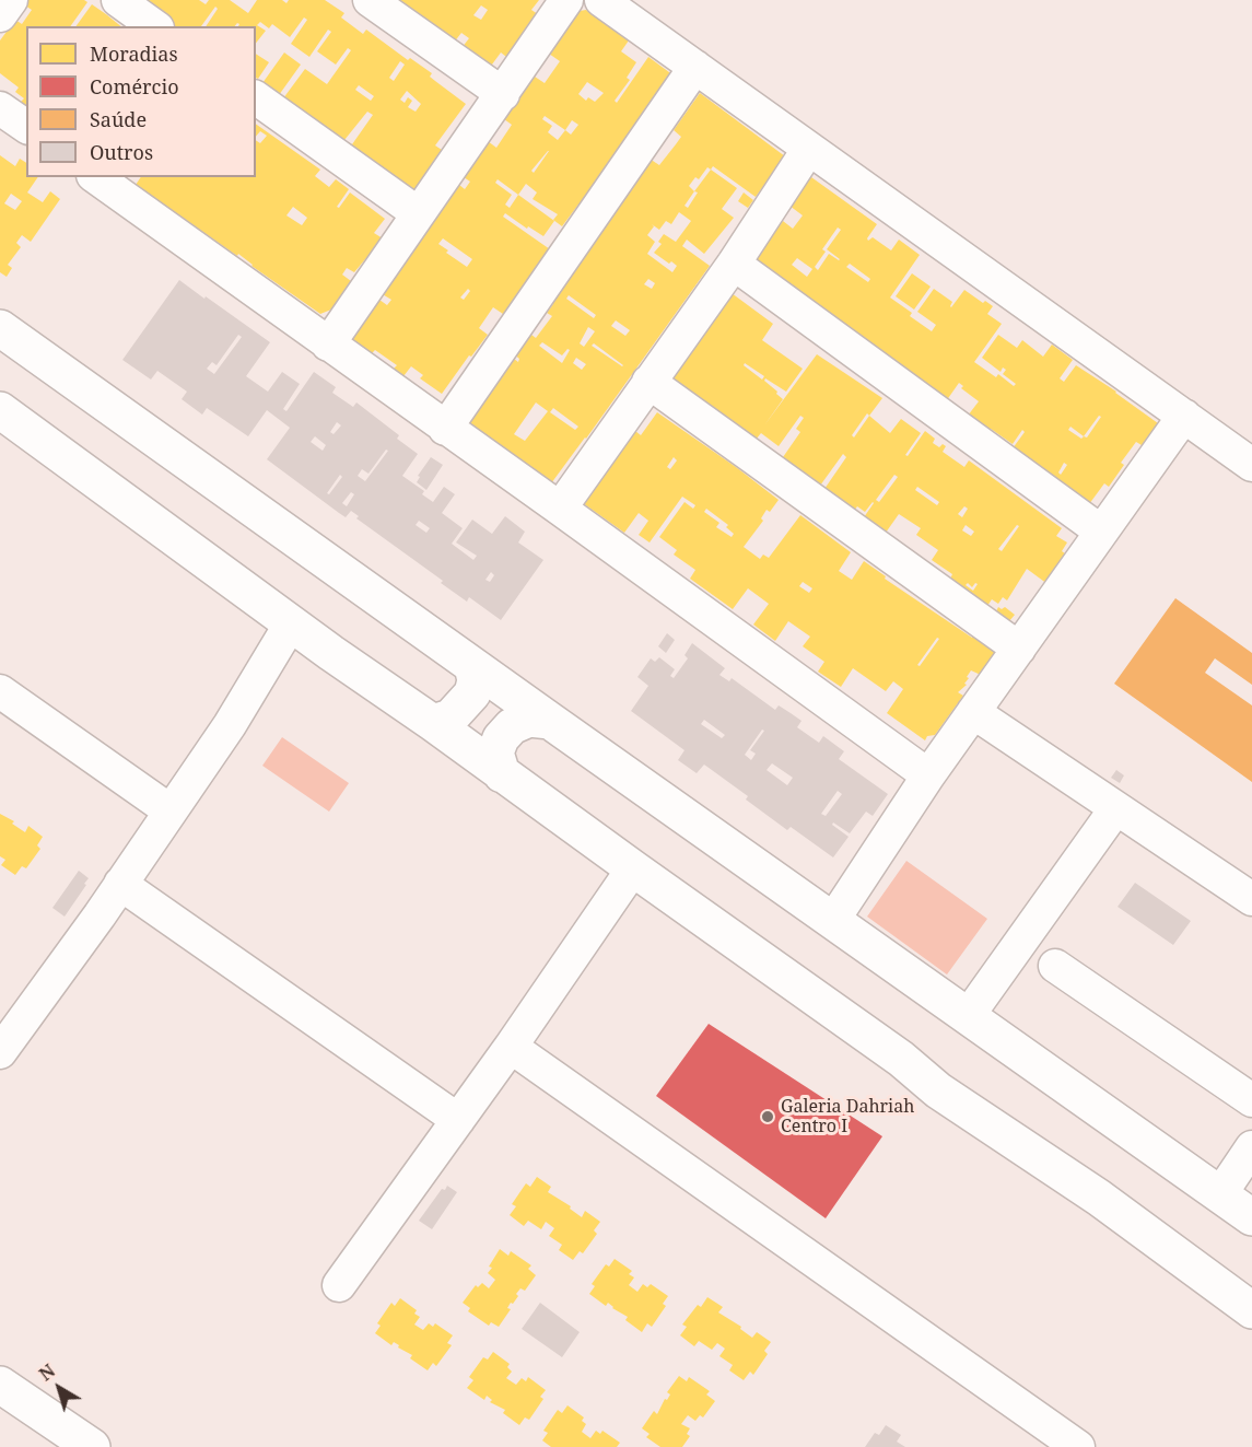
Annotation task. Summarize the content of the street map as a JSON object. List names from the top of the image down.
{
  "places": ["Galeria Dahriah Centro I"],
  "legend": [
    "Moradias",
    "Comércio",
    "Saúde",
    "Outros"
  ],
  "north": "top left"
}
